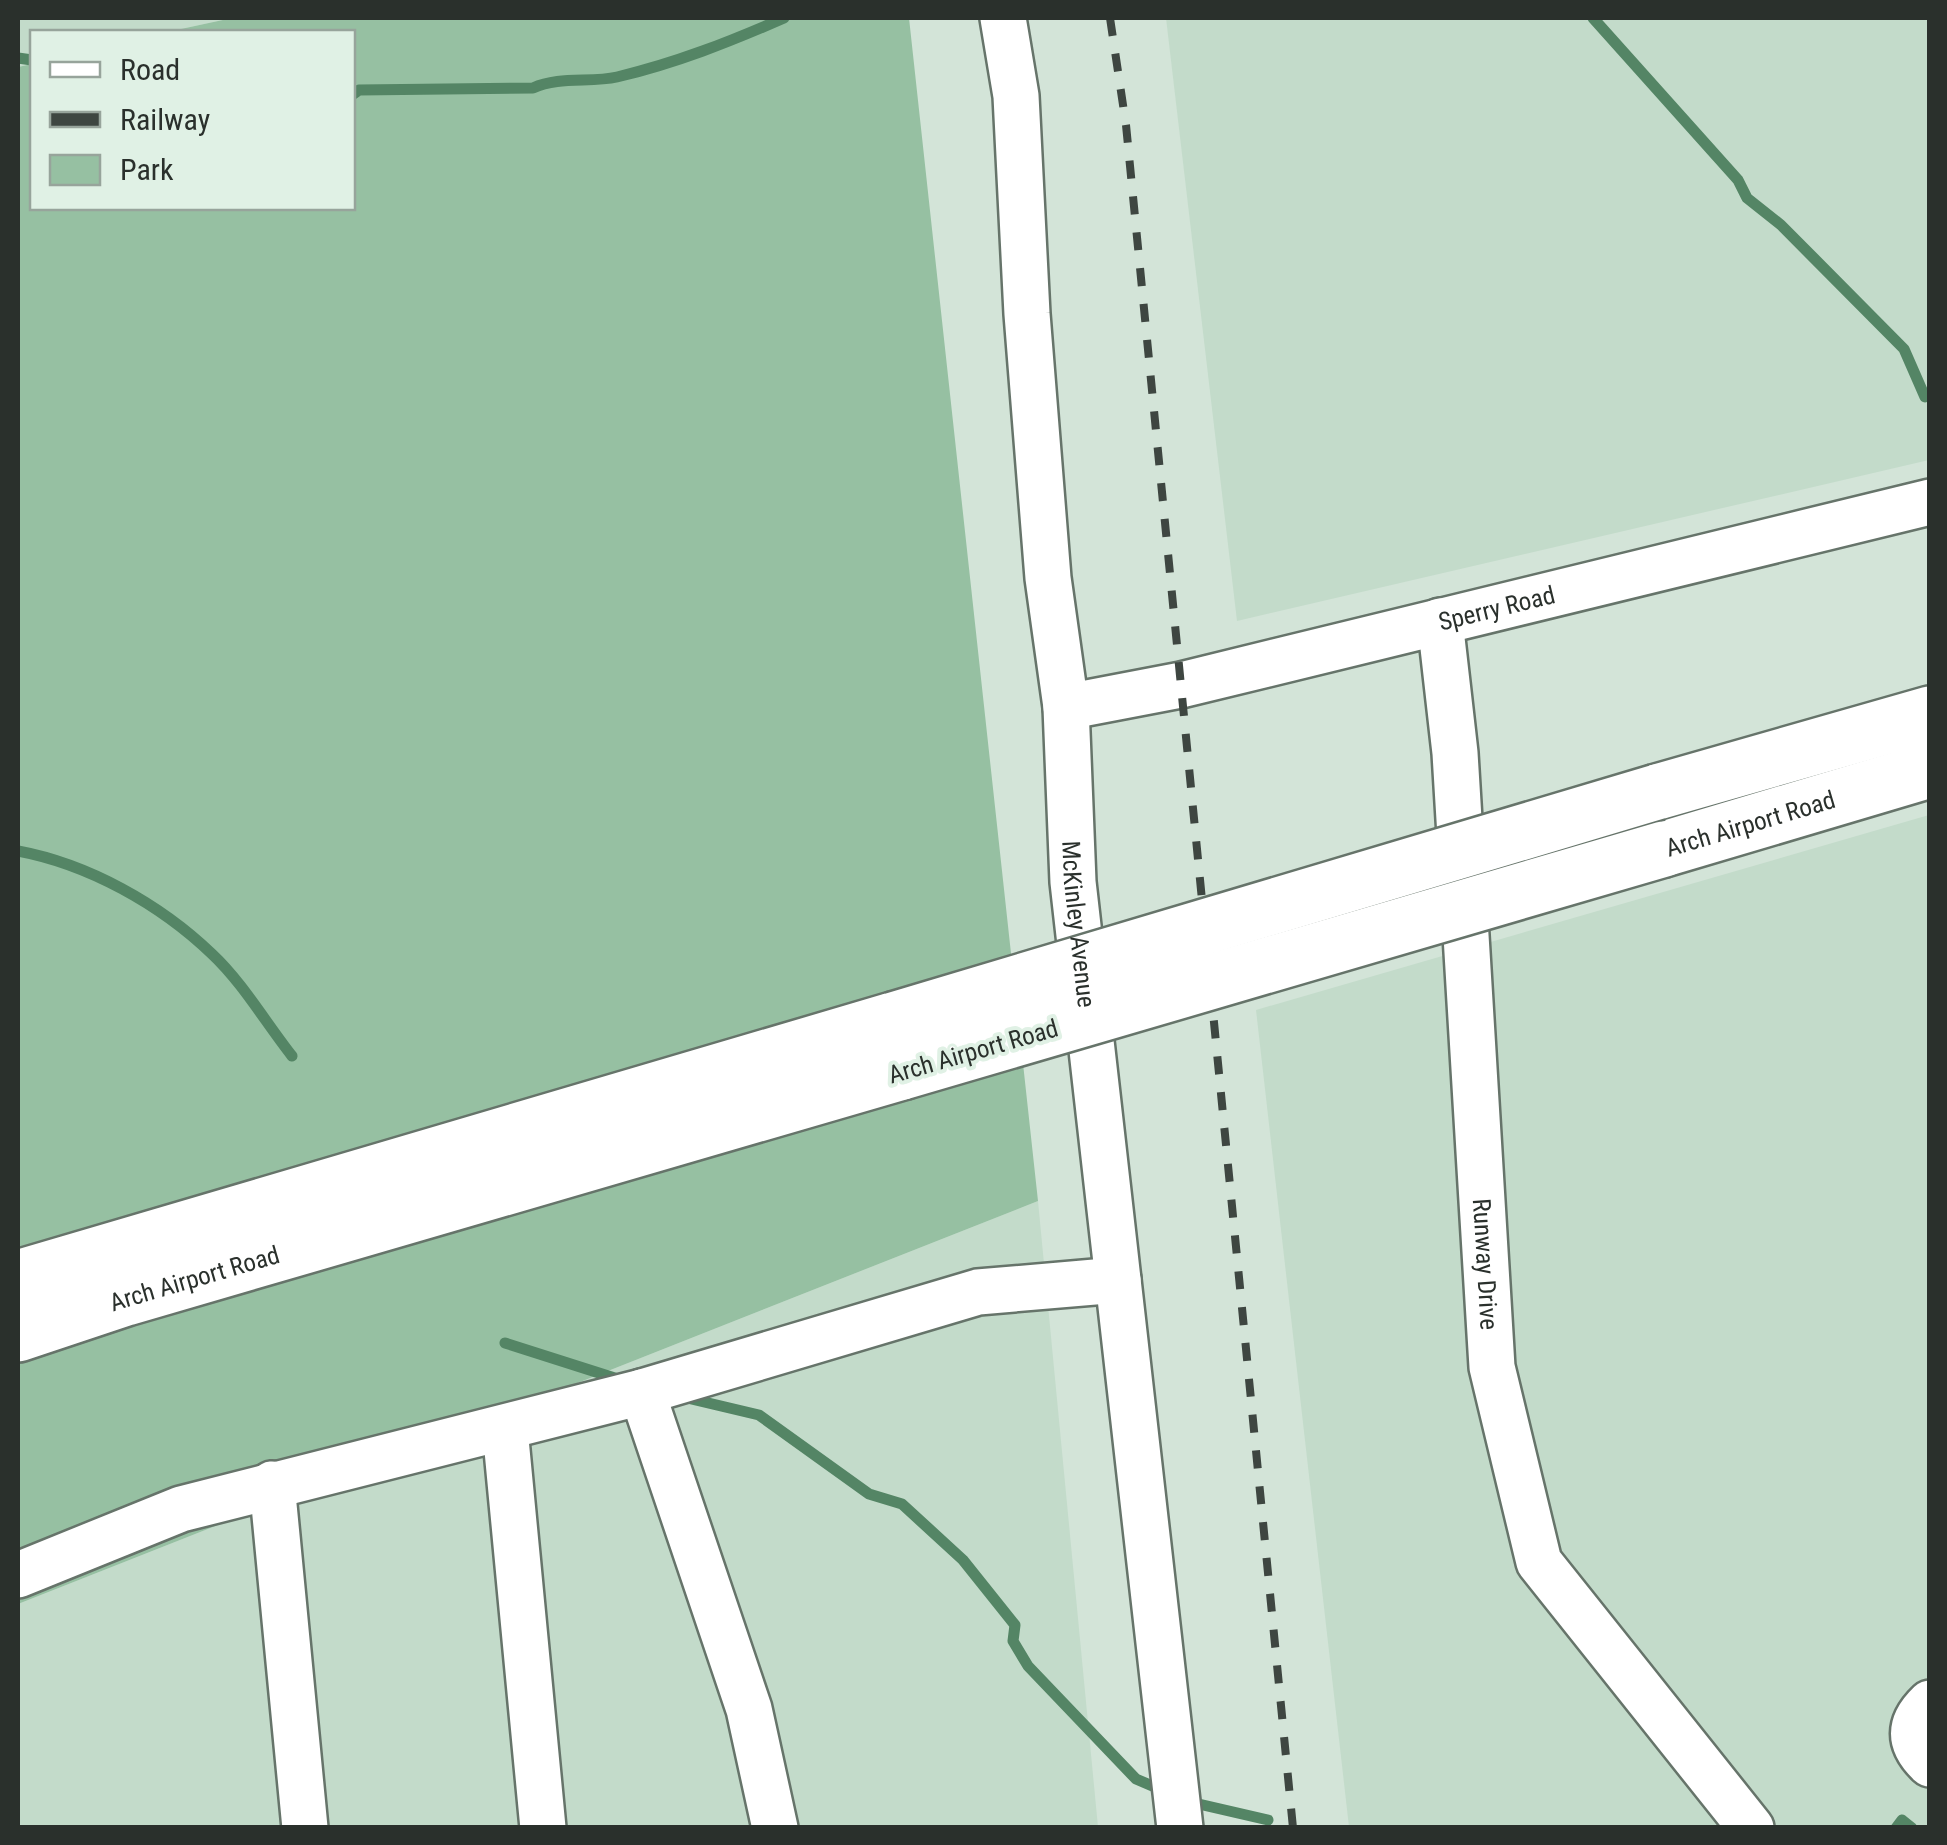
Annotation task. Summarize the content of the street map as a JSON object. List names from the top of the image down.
{
  "streets": {
    "main road": ["Arch Airport Road"],
    "street": ["Sperry Road", "McKinley Avenue", "Runway Drive"]
  },
  "crossings": [
    ["Sperry Road", "McKinley Avenue"],
    ["Sperry Road", "Runway Drive"]
  ],
  "legend": ["Road", "Railway", "Park"]
}
